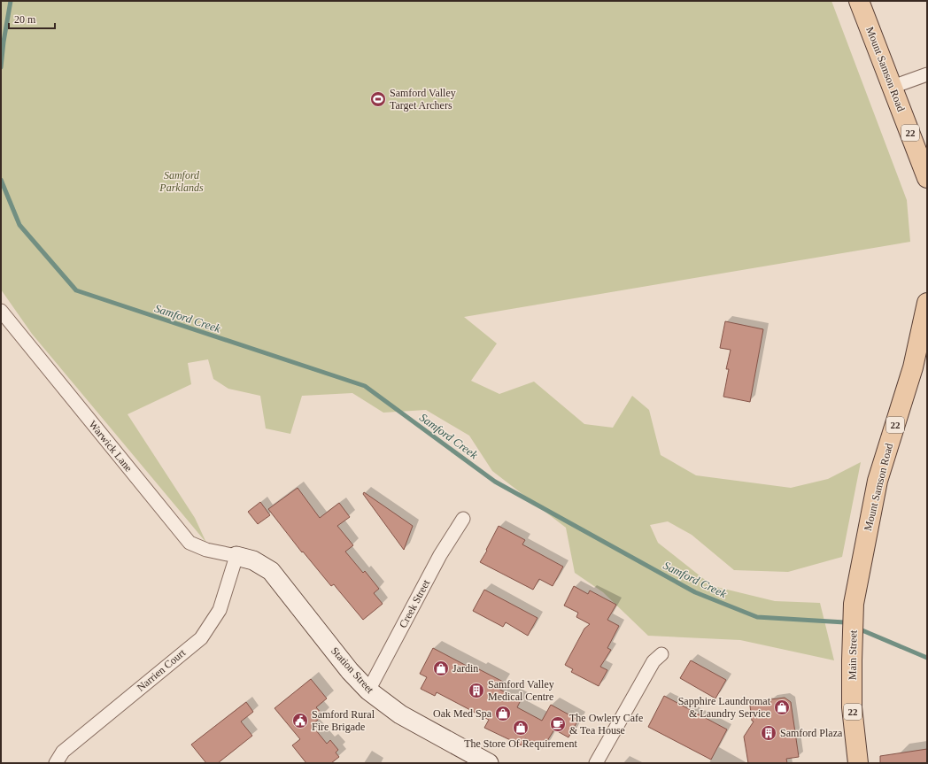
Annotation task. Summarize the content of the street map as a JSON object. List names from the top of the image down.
{
  "streets": {
    "main road": ["Mount Samson Road", "22", "Main Street"],
    "street": [
      "Warwick Lane",
      "Creek Street",
      "Narrien Court",
      "Station Street"
    ]
  },
  "crossings": [
    ["Mount Samson Road", "Main Street"],
    ["Warwick Lane", "Narrien Court"],
    ["Warwick Lane", "Station Street"],
    ["Creek Street", "Station Street"],
    ["Narrien Court", "Station Street"]
  ],
  "water": ["Samford Creek"],
  "parks": ["Samford Parklands"],
  "places": {
    "sports": ["Samford Valley Target Archers"],
    "shop": [
      "Jardin",
      "Sapphire Laundromat & Laundry Service",
      "Oak Med Spa",
      "The Store Of Requirement"
    ],
    "building": ["Samford Valley Medical Centre", "Samford Plaza"],
    "public building": ["Samford Rural Fire Brigade"],
    "cafe": ["The Owlery Cafe & Tea House"]
  },
  "scale_bar": "20 m"
}
